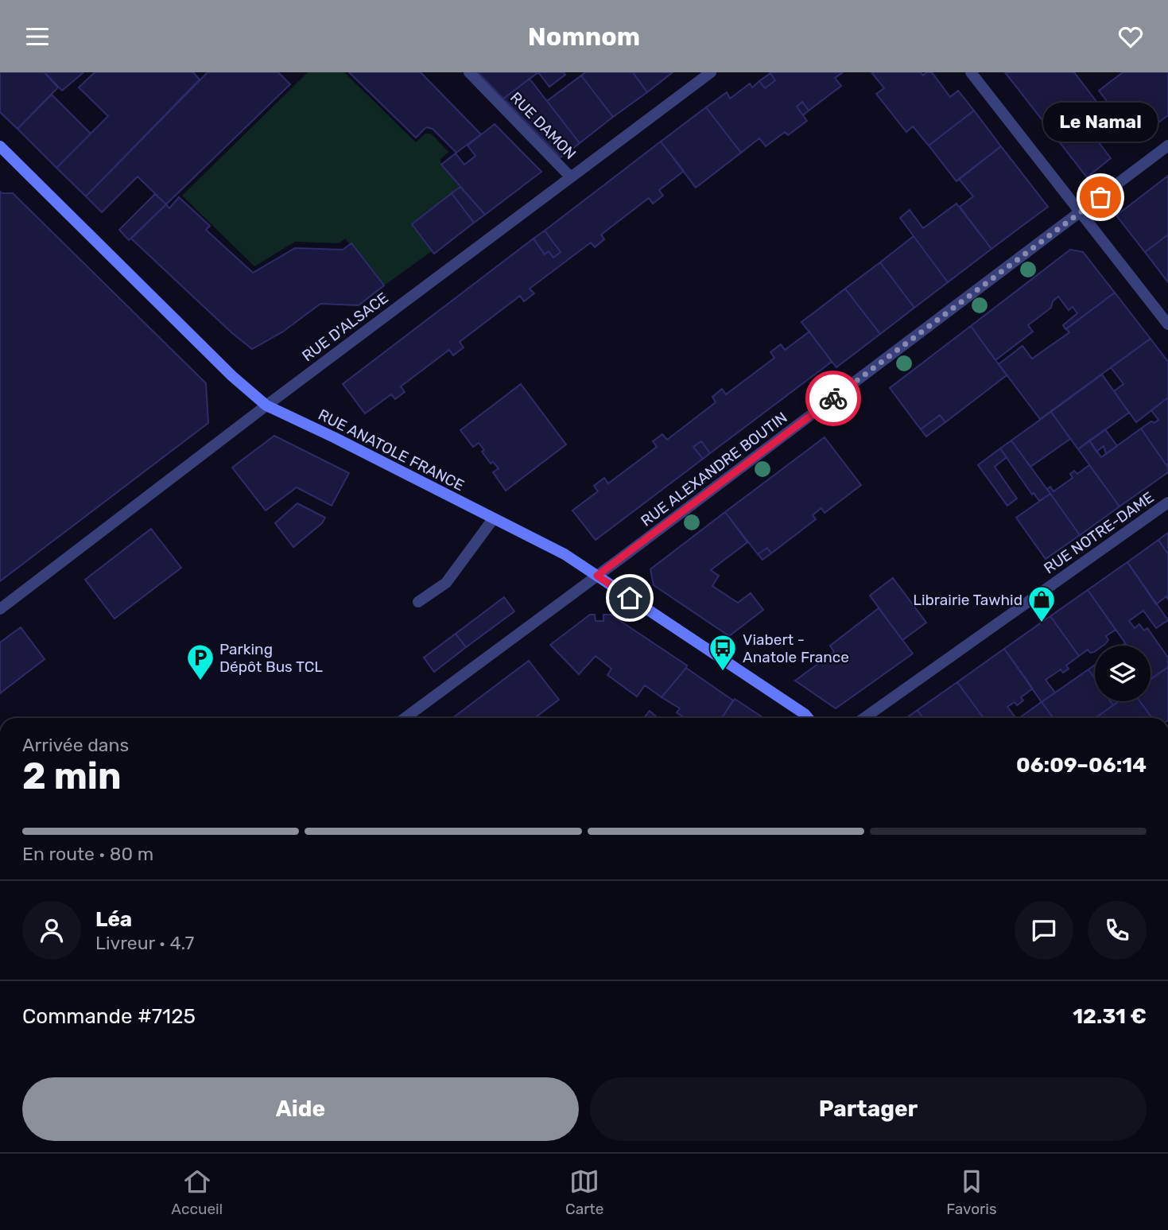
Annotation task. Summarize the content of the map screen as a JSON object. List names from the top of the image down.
{
  "streets": {
    "street": [
      "RUE DAMON",
      "RUE D'ALSACE",
      "RUE ANATOLE FRANCE",
      "RUE ALEXANDRE BOUTIN",
      "RUE NOTRE-DAME"
    ]
  },
  "crossings": [
    ["RUE DAMON", "RUE D'ALSACE"],
    ["RUE D'ALSACE", "RUE ANATOLE FRANCE"],
    ["RUE ANATOLE FRANCE", "RUE ALEXANDRE BOUTIN"]
  ],
  "places": {
    "other": ["Le Namal"],
    "shop": ["Librairie Tawhid"],
    "bus stop": ["Viabert - Anatole France"],
    "parking": ["Parking Dépôt Bus TCL"]
  },
  "page": {
    "header": "Nomnom",
    "bubble": "Le Namal",
    "heading": ["2 min", "Arrivée dans", "06:09–06:14"],
    "panel": [
      "Léa",
      "Livreur · 4.7",
      "Commande #7125",
      "12.31 €"
    ],
    "bar": "En route · 80 m",
    "buttons": ["Aide", "Partager"],
    "tabs": ["Accueil", "Carte", "Favoris"]
  }
}
